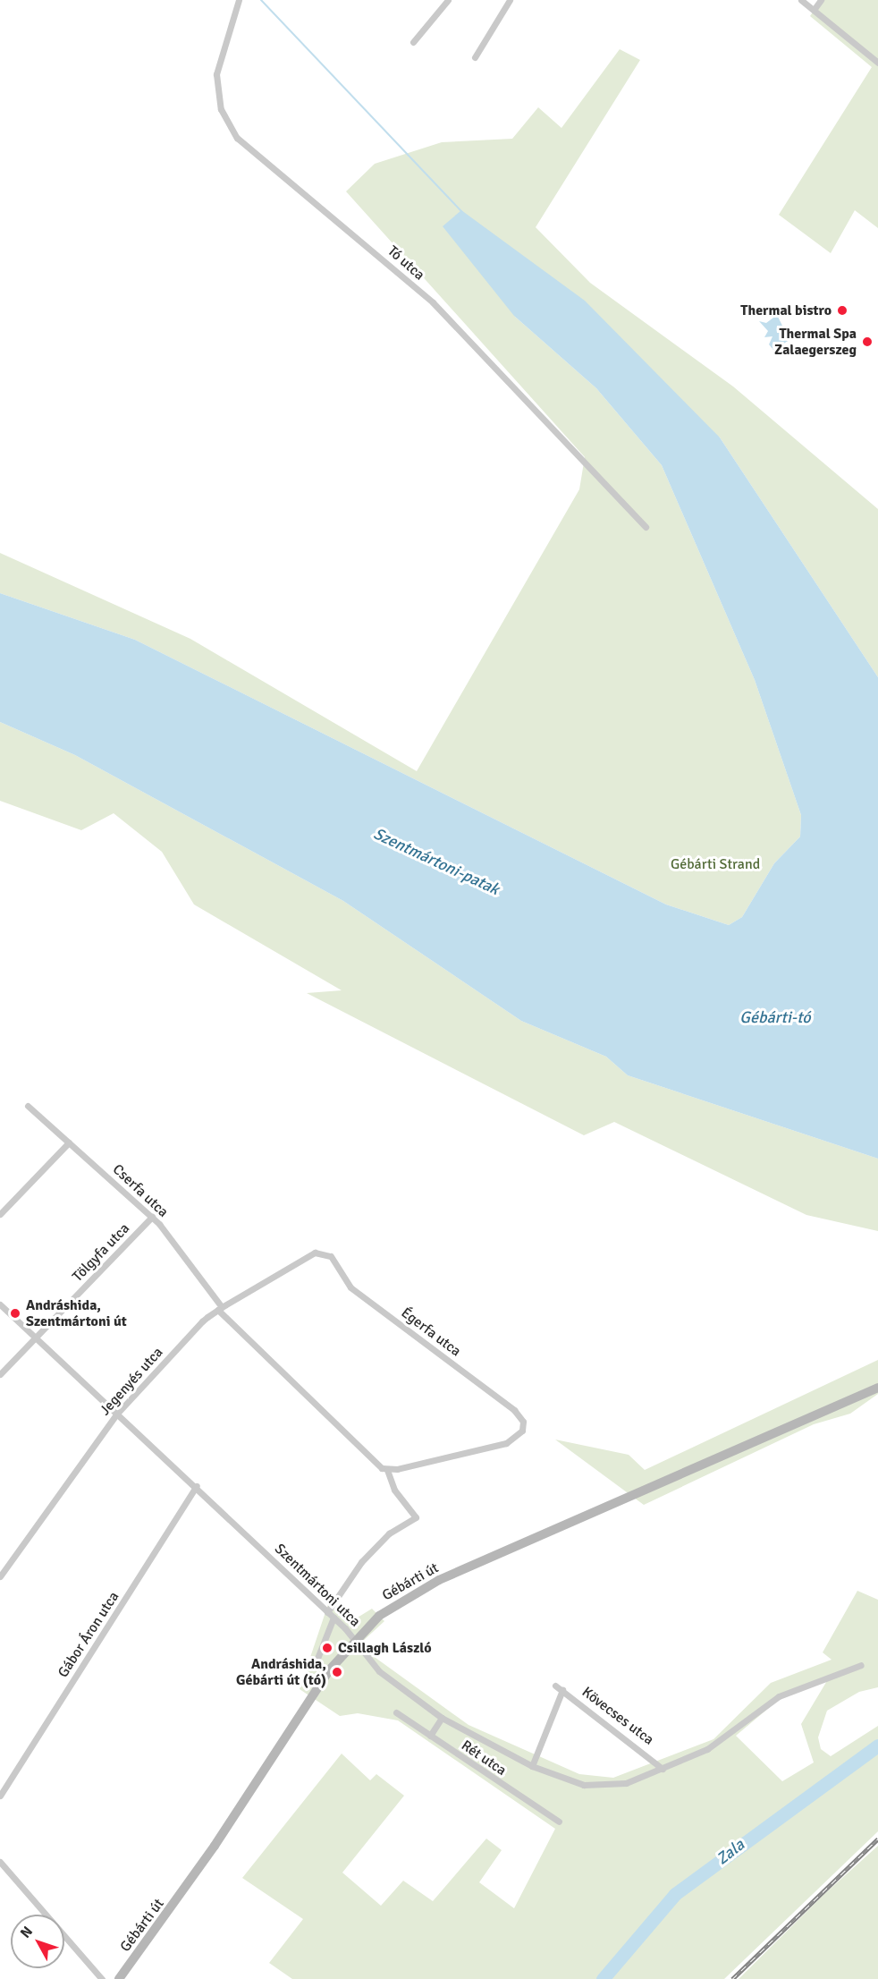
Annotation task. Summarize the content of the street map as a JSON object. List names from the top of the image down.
{
  "streets": {
    "main road": ["Gébárti út"],
    "street": [
      "Tó utca",
      "Cserfa utca",
      "Tölgyfa utca",
      "Égerfa utca",
      "Jegenyés utca",
      "Szentmártoni utca",
      "Gábor Áron utca",
      "Kövecses utca",
      "Rét utca"
    ]
  },
  "crossings": [
    ["Cserfa utca", "Tölgyfa utca"],
    ["Cserfa utca", "Égerfa utca"],
    ["Cserfa utca", "Jegenyés utca"],
    ["Tölgyfa utca", "Szentmártoni utca"],
    ["Égerfa utca", "Jegenyés utca"],
    ["Jegenyés utca", "Szentmártoni utca"],
    ["Gébárti út", "Szentmártoni utca"],
    ["Szentmártoni utca", "Gábor Áron utca"],
    ["Szentmártoni utca", "Kövecses utca"]
  ],
  "water": ["Szentmártoni-patak", "Gébárti-tó", "Zala"],
  "parks": ["Gébárti Strand"],
  "places": [
    "Thermal bistro",
    "Thermal Spa Zalaegerszeg",
    "Andráshida, Szentmártoni út",
    "Csillagh László",
    "Andráshida, Gébárti út (tó)"
  ],
  "north": "top left"
}
